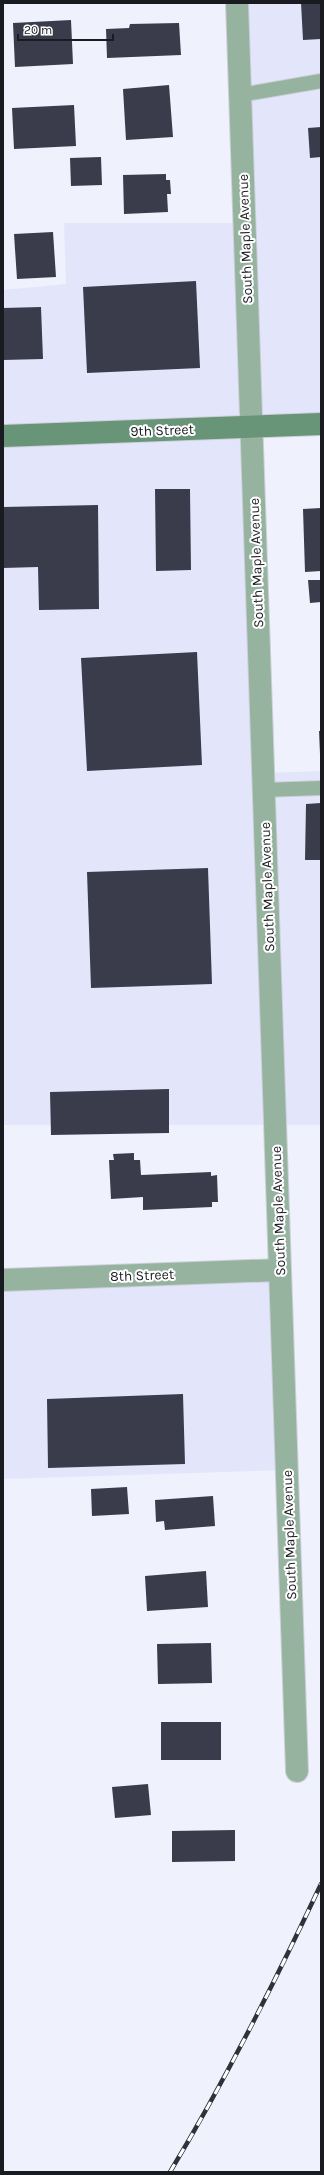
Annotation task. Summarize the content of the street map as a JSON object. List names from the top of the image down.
{
  "streets": {
    "street": ["South Maple Avenue", "9th Street", "8th Street"]
  },
  "crossings": [
    ["South Maple Avenue", "9th Street"],
    ["South Maple Avenue", "8th Street"]
  ],
  "scale_bar": "20 m"
}
